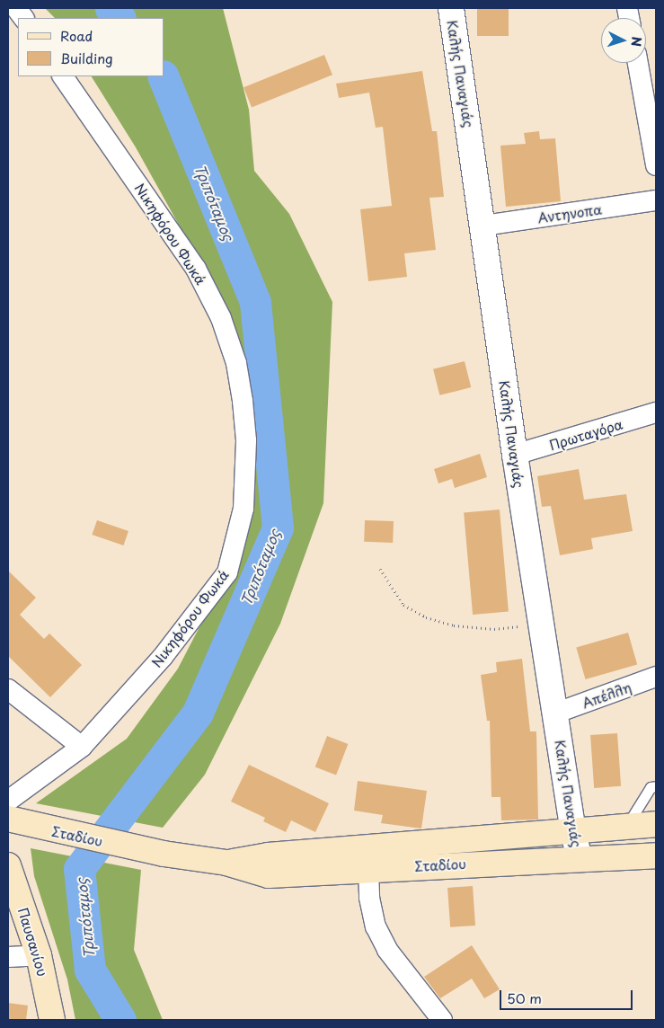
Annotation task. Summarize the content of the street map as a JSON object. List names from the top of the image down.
{
  "streets": {
    "main road": ["Σταδίου", "Παυσανίου"],
    "street": [
      "Καλής Παναγιάς",
      "Αντηνοπα",
      "Νικηφόρου Φωκά",
      "Πρωταγόρα",
      "Απέλλη"
    ]
  },
  "crossings": [
    ["Καλής Παναγιάς", "Αντηνοπα"],
    ["Καλής Παναγιάς", "Πρωταγόρα"],
    ["Καλής Παναγιάς", "Απέλλη"],
    ["Καλής Παναγιάς", "Σταδίου"]
  ],
  "water": ["Τριπόταμος"],
  "legend": ["Road", "Building"],
  "scale_bar": "50 m",
  "north": "right"
}
